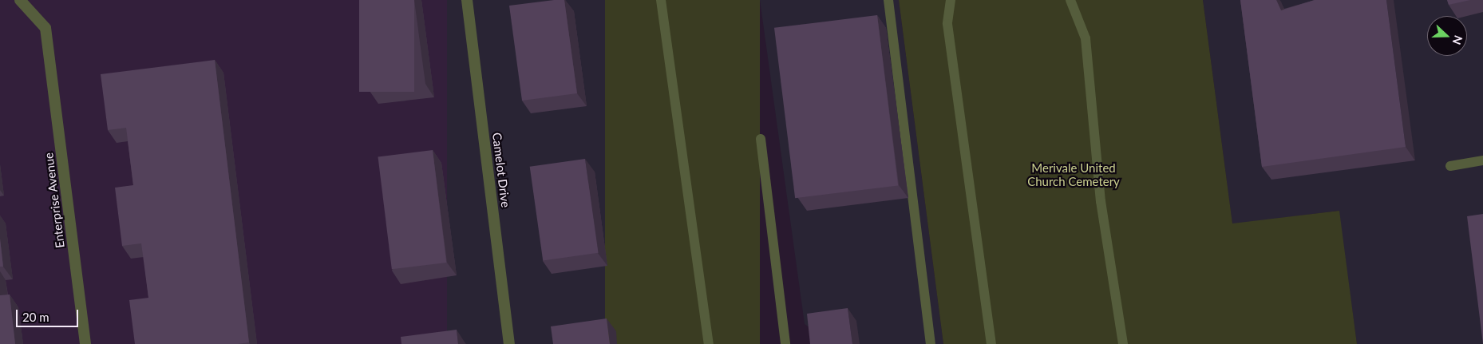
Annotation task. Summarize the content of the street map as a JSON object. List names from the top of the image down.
{
  "streets": {
    "street": ["Camelot Drive", "Enterprise Avenue"]
  },
  "parks": ["Merivale United Church Cemetery"],
  "scale_bar": "20 m",
  "north": "right"
}
